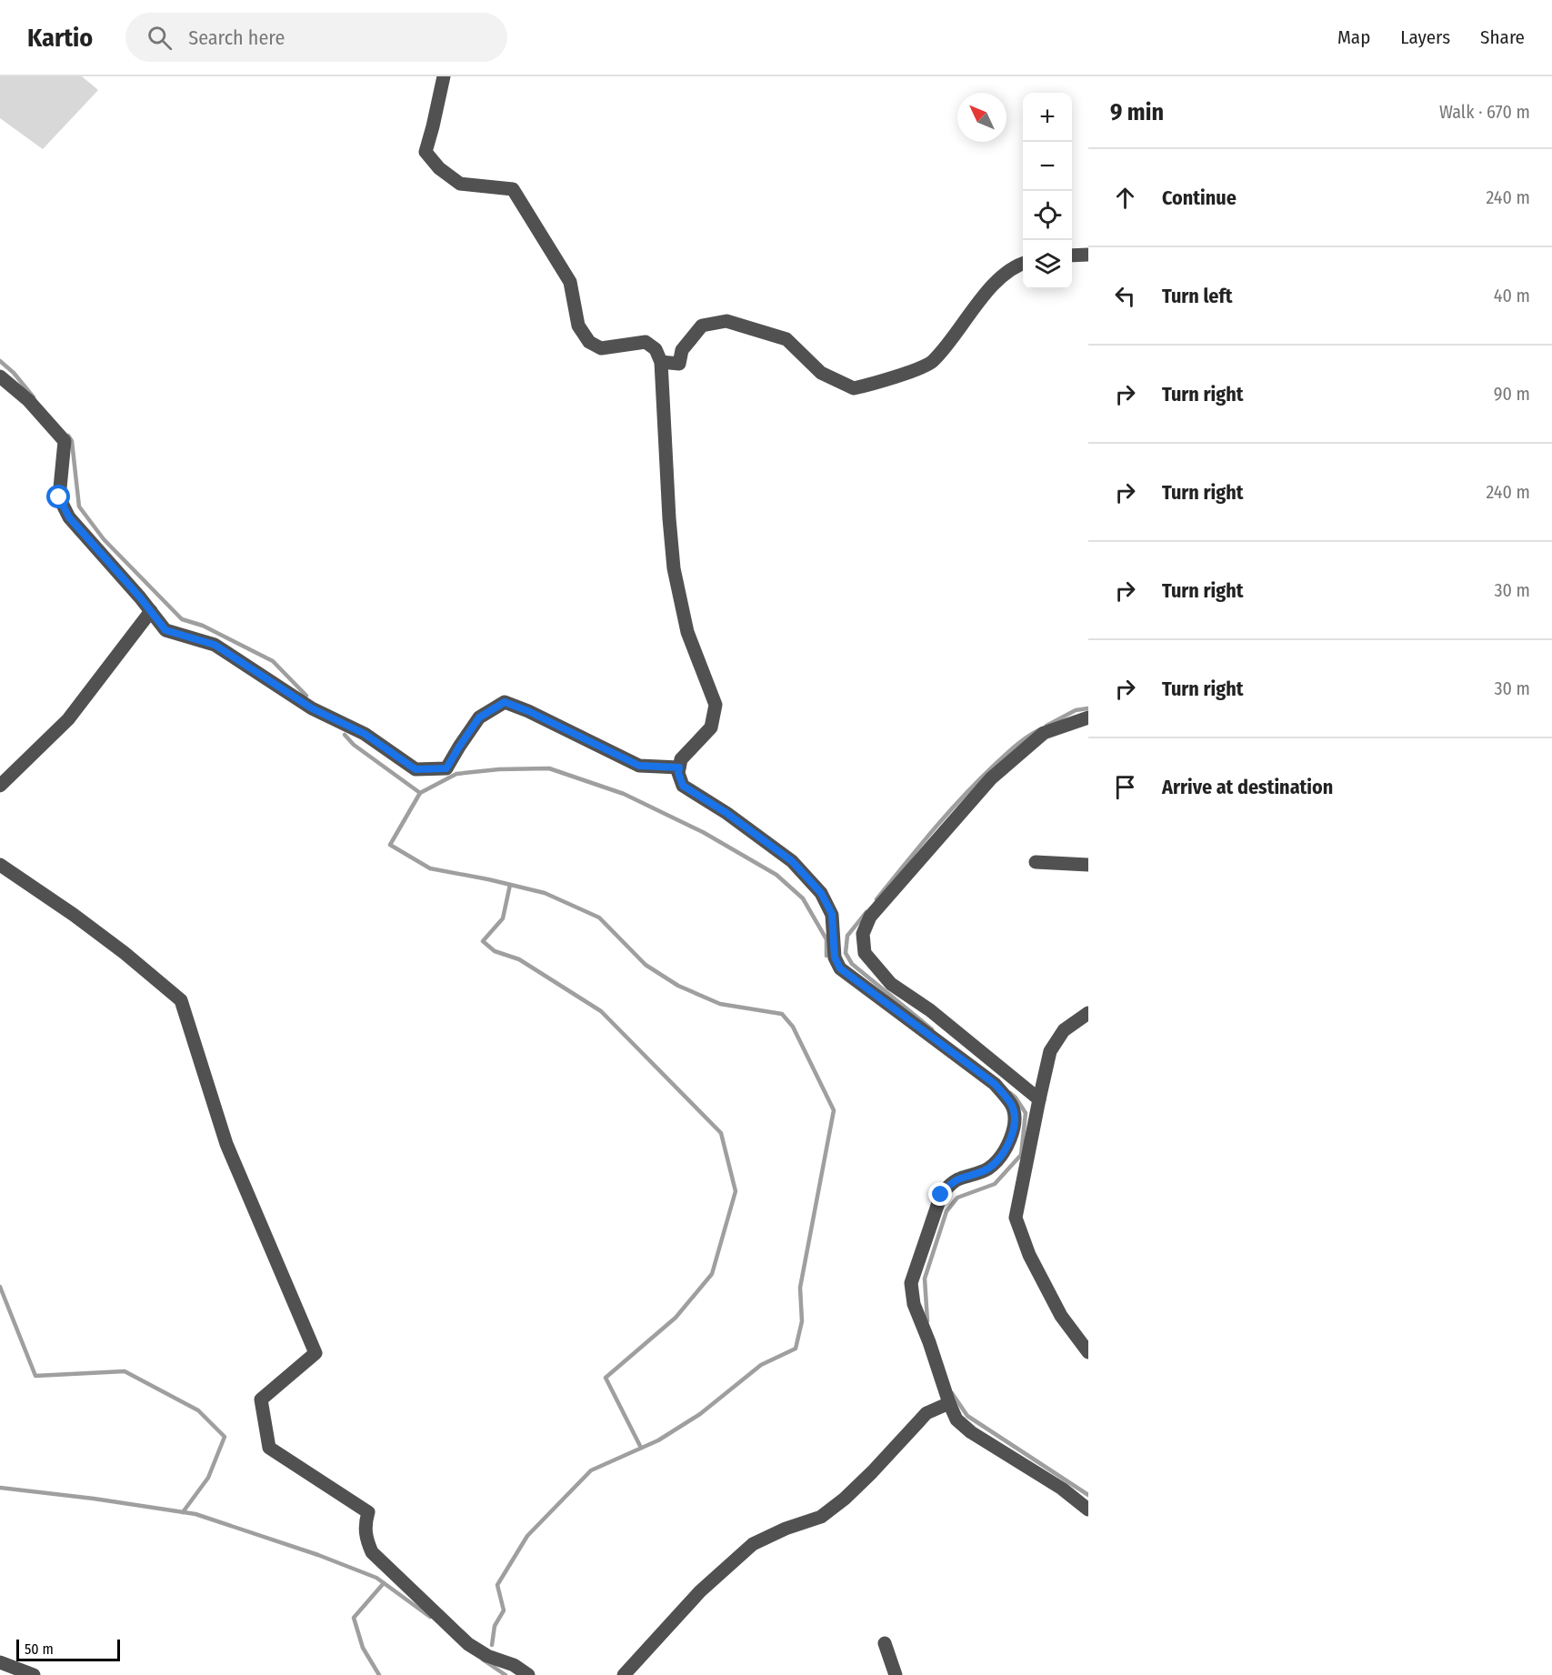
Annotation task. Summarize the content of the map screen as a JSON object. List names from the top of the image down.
{
  "scale_bar": "50 m",
  "north": "top left",
  "page": {
    "header": "Kartio",
    "search": "Search here",
    "nav": ["Map", "Layers", "Share"],
    "heading": ["9 min", "Walk · 670 m"],
    "map_buttons": ["+", "−"],
    "list": [
      ["Continue", "240 m"],
      ["Turn left", "40 m"],
      ["Turn right", "90 m"],
      ["Turn right", "240 m"],
      ["Turn right", "30 m"],
      ["Turn right", "30 m"],
      "Arrive at destination"
    ],
    "scale": "50 m"
  }
}
